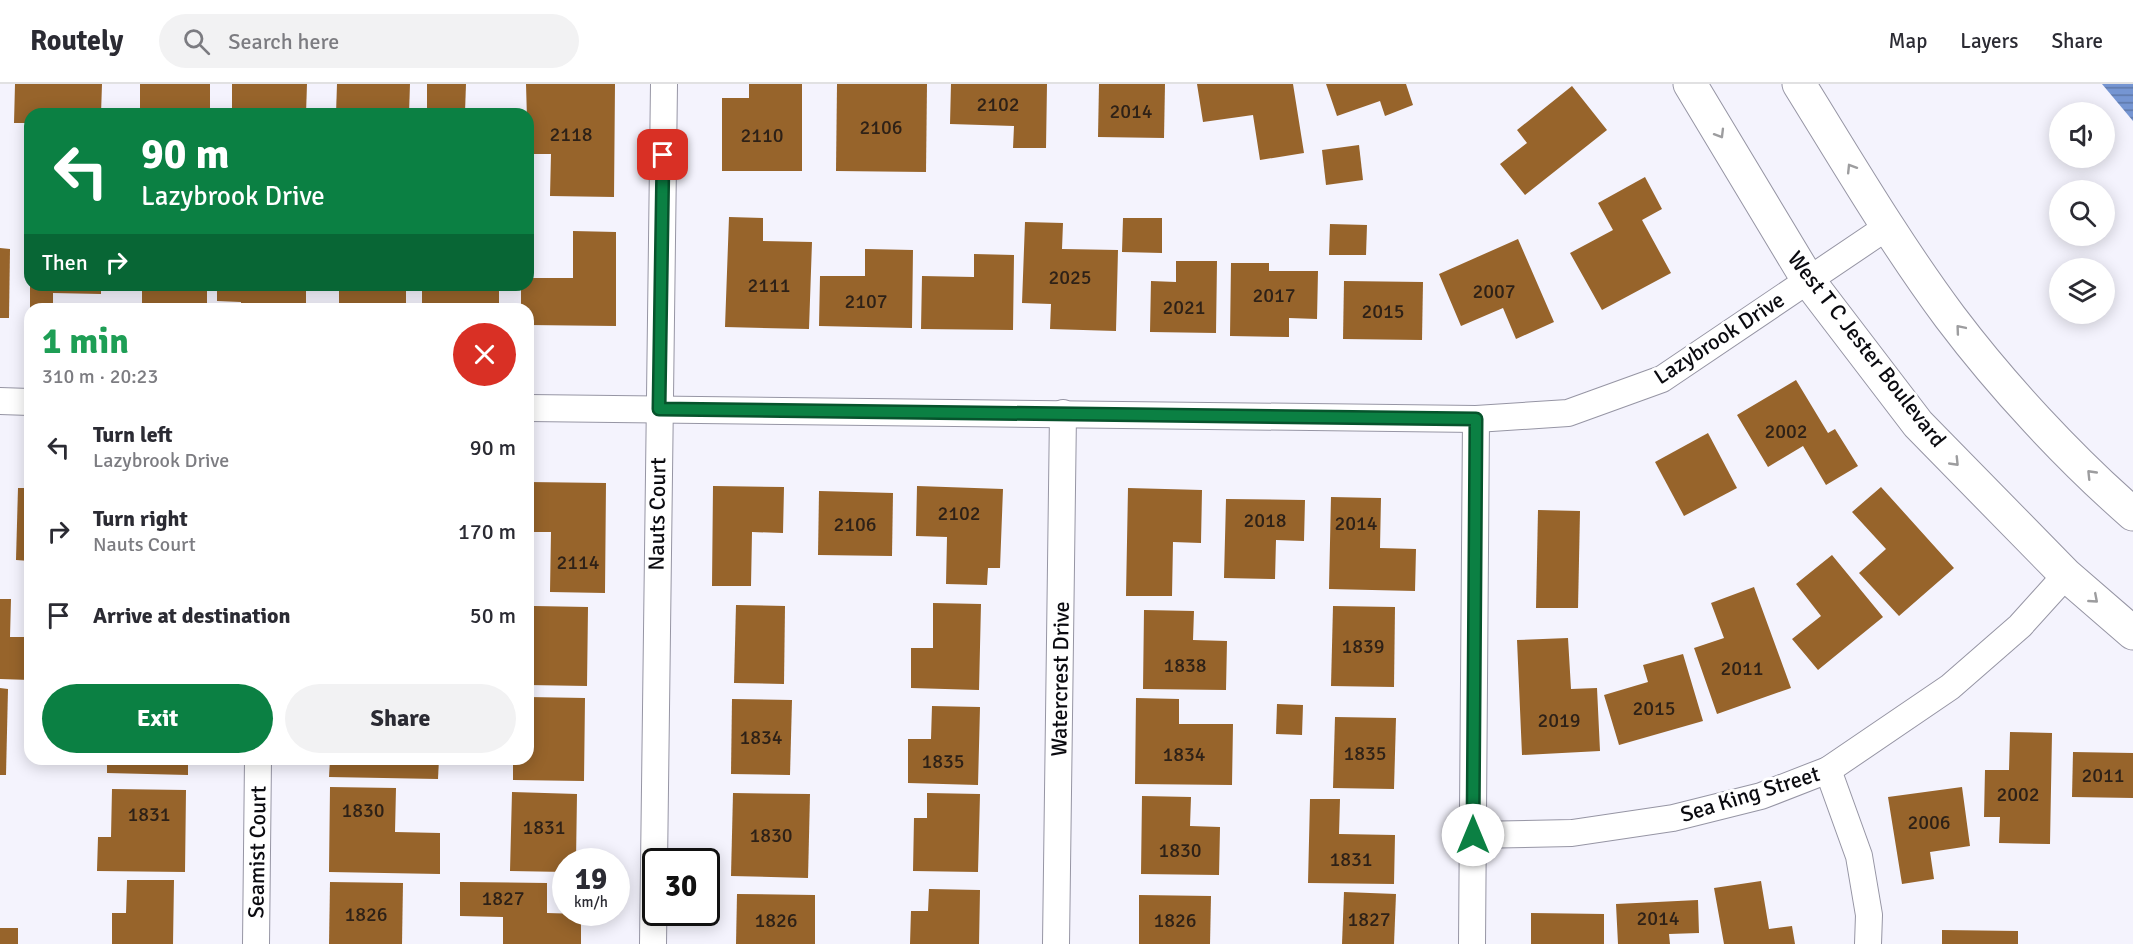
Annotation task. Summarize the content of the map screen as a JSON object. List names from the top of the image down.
{
  "streets": {
    "main road": ["West T C Jester Boulevard"],
    "street": [
      "Lazybrook Drive",
      "Nauts Court",
      "Watercrest Drive",
      "Sea King Street",
      "Seamist Court"
    ]
  },
  "crossings": [
    ["Lazybrook Drive", "West T C Jester Boulevard"],
    ["Lazybrook Drive", "Nauts Court"],
    ["Lazybrook Drive", "Watercrest Drive"],
    ["West T C Jester Boulevard", "Sea King Street"]
  ],
  "house_numbers": [
    "2102",
    "2014",
    "2106",
    "2118",
    "2110",
    "2025",
    "2111",
    "2007",
    "2017",
    "2107",
    "2021",
    "2015",
    "2002",
    "2102",
    "2018",
    "2014",
    "2106",
    "2114",
    "1839",
    "1838",
    "2011",
    "2015",
    "2019",
    "1834",
    "1835",
    "1834",
    "1835",
    "2011",
    "2002",
    "1830",
    "1831",
    "2006",
    "1831",
    "1830",
    "1830",
    "1831",
    "1827",
    "1826",
    "2014",
    "1827",
    "1826",
    "1826"
  ],
  "page": {
    "header": "Routely",
    "search": "Search here",
    "nav": ["Map", "Layers", "Share"],
    "turn": ["90 m", "Lazybrook Drive"],
    "then": "Then",
    "heading": ["1 min", "310 m · 20:23"],
    "list": [
      {
        "name": "Turn left",
        "note": "Lazybrook Drive",
        "value": "90 m"
      },
      {
        "name": "Turn right",
        "note": "Nauts Court",
        "value": "170 m"
      },
      {
        "name": "Arrive at destination",
        "value": "50 m"
      }
    ],
    "buttons": ["Exit", "Share"],
    "speed": "19 km/h",
    "limit": "30"
  }
}
